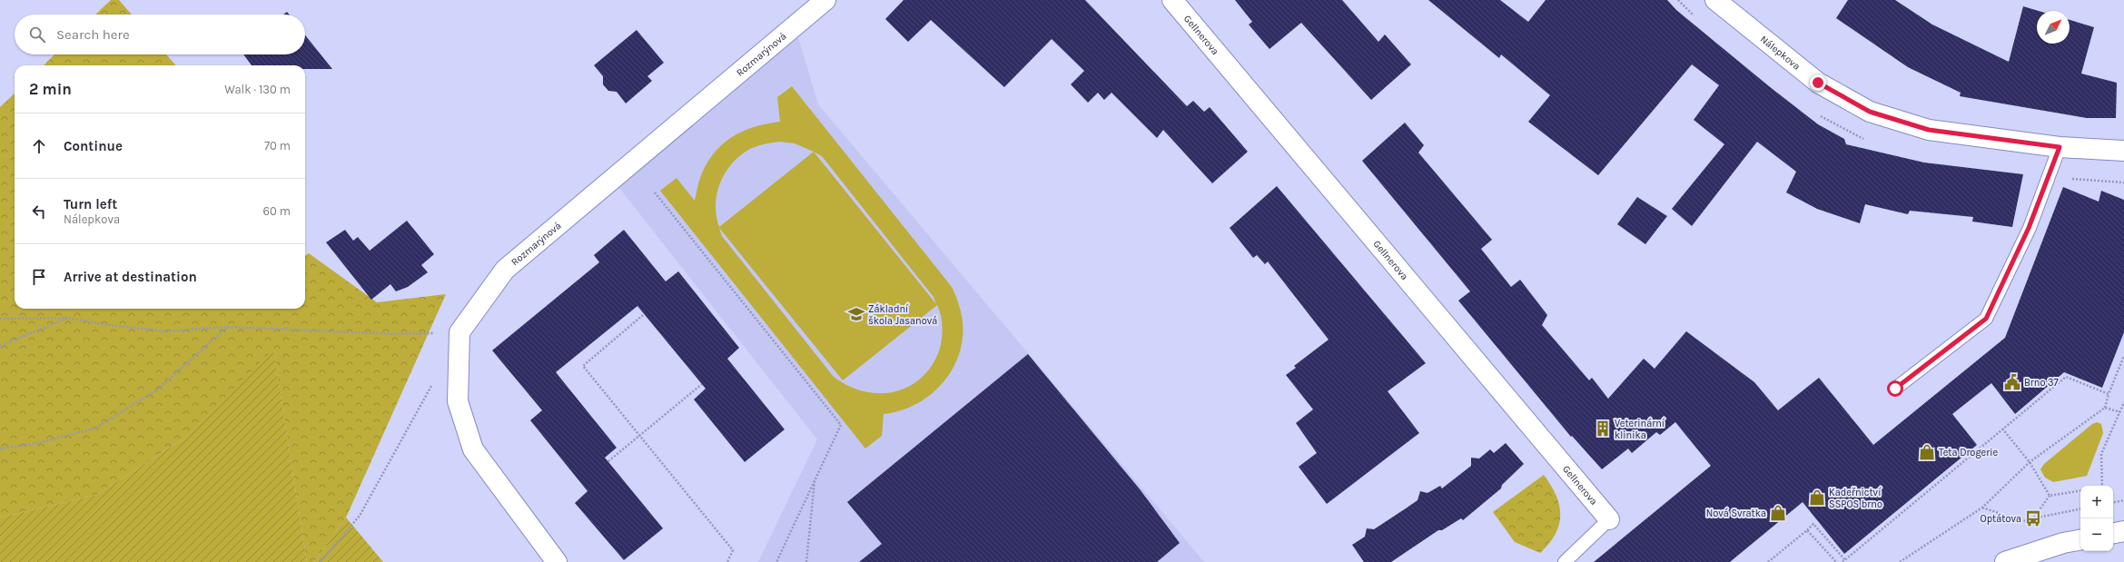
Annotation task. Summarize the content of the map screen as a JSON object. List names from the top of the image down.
{
  "streets": {
    "street": ["Gellnerova", "Nálepkova", "Rozmarýnová"]
  },
  "places": {
    "school or university": ["Základní škola Jasanová"],
    "public building": ["Brno 37"],
    "building": ["Veterinární klinika"],
    "shop": ["Teta Drogerie", "Kadeřnictví SSPOS brno", "Nová Svratka"],
    "bus stop": ["Optátova"]
  },
  "north": "top right",
  "page": {
    "search": "Search here",
    "heading": ["2 min", "Walk · 130 m"],
    "list": [
      ["Continue", "70 m"],
      ["Turn left", "Nálepkova", "60 m"],
      "Arrive at destination"
    ],
    "map_buttons": ["+", "−"]
  }
}
